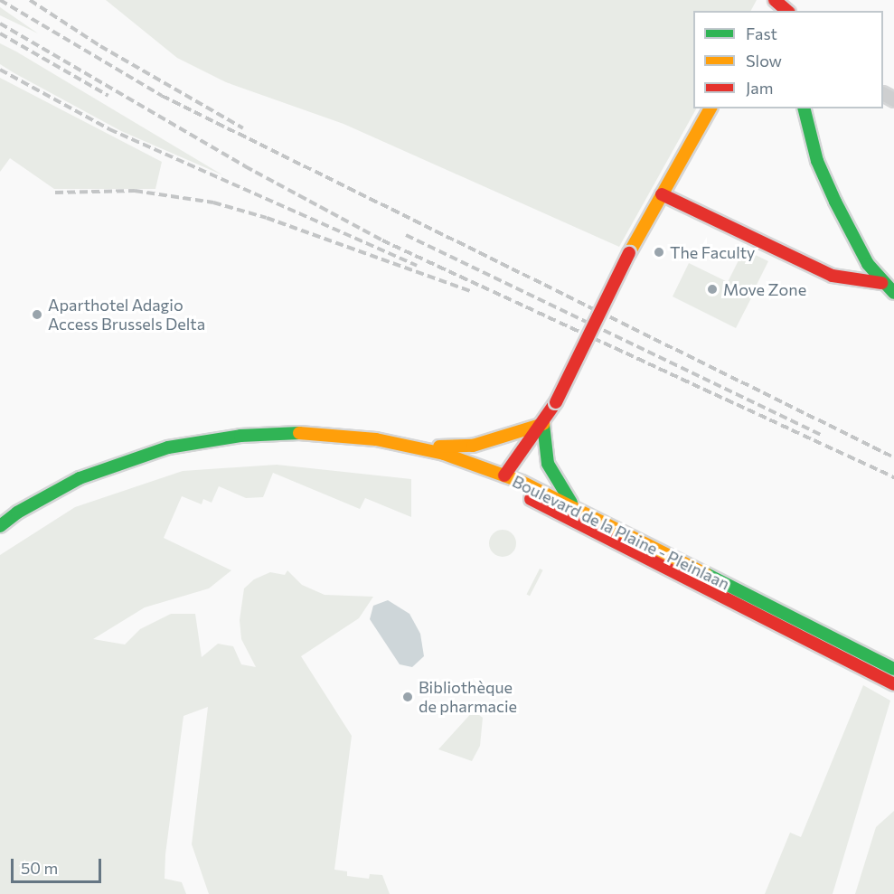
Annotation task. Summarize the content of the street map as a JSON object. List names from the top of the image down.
{
  "streets": {
    "main road": ["Boulevard de la Plaine - Pleinlaan"]
  },
  "places": [
    "The Faculty",
    "Move Zone",
    "Aparthotel Adagio Access Brussels Delta",
    "Bibliothèque de pharmacie"
  ],
  "legend": ["Fast", "Slow", "Jam"],
  "scale_bar": "50 m"
}
